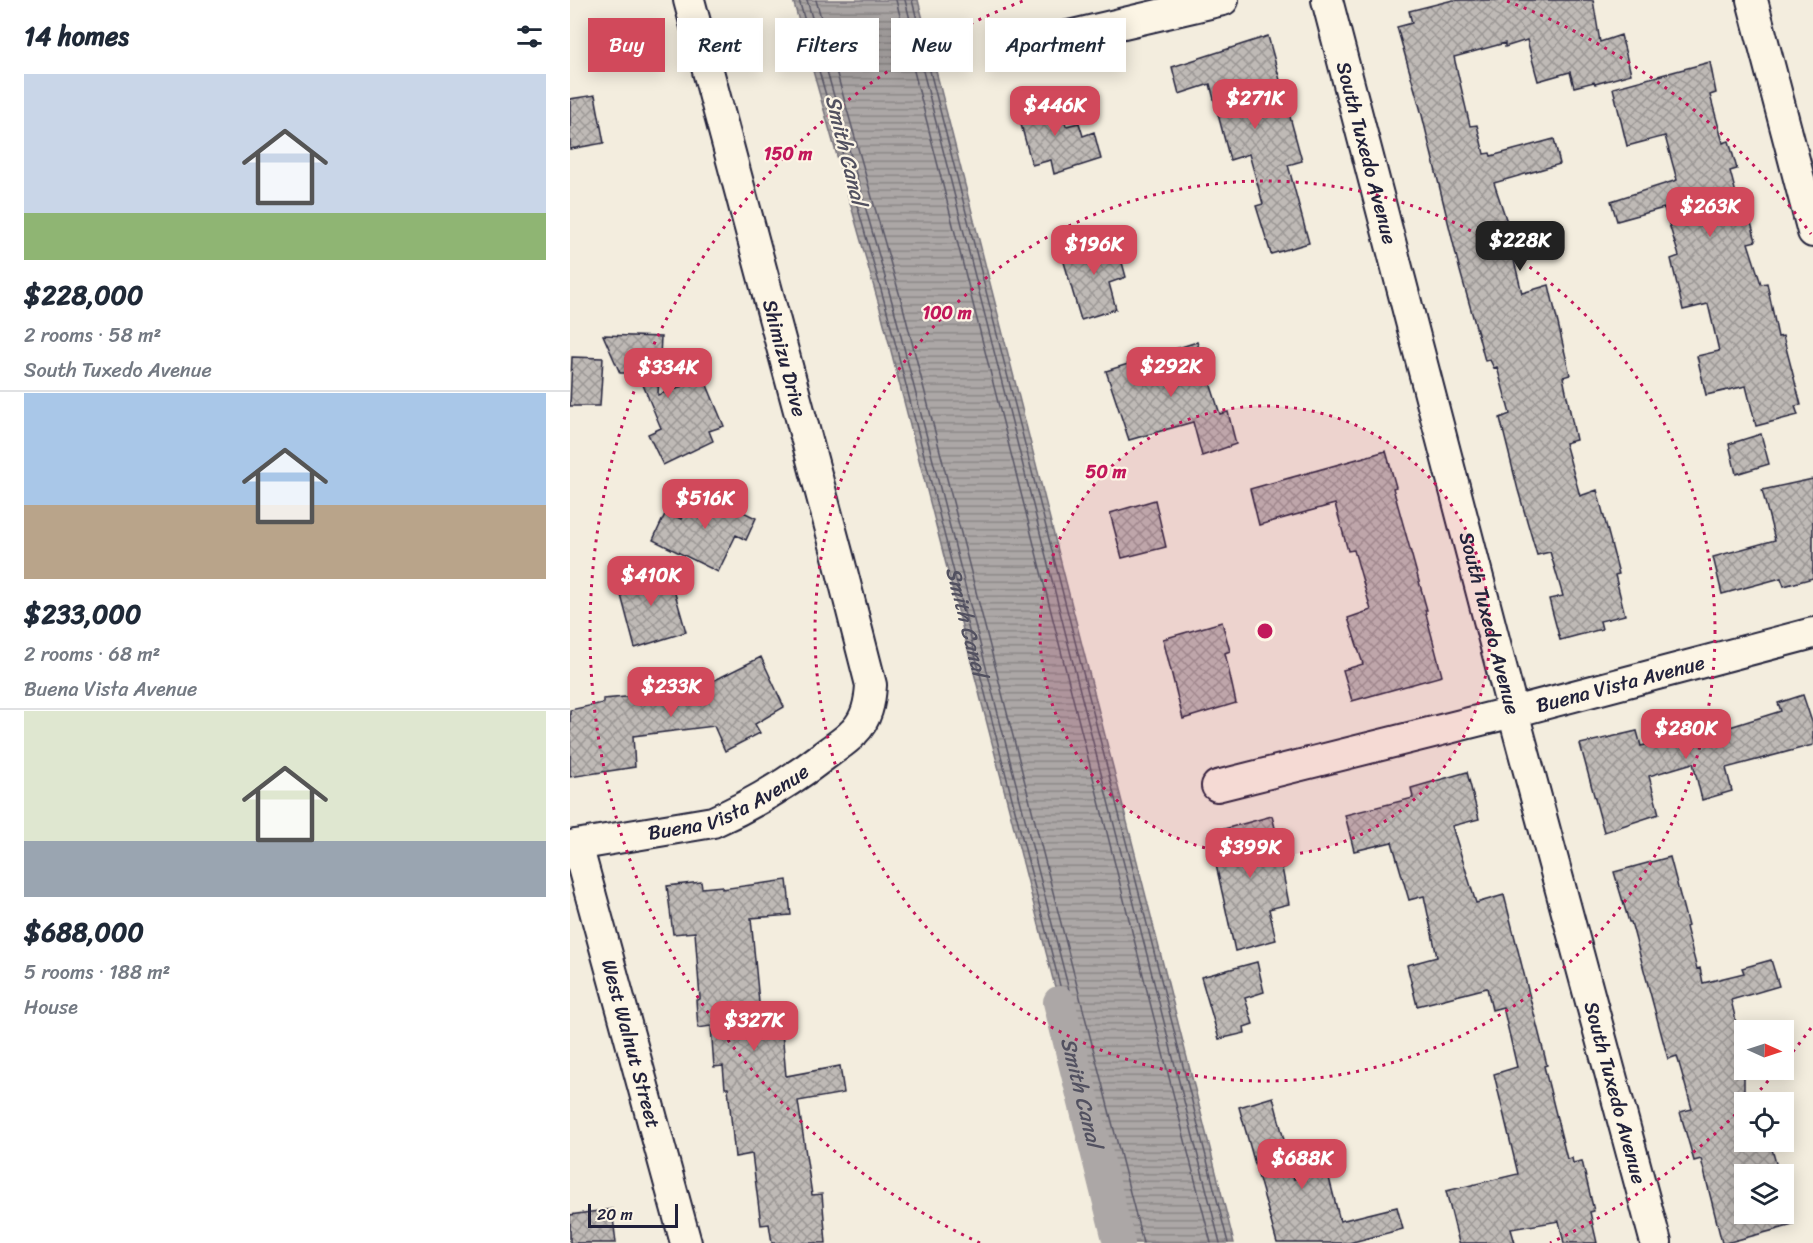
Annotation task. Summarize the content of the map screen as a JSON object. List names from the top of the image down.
{
  "streets": {
    "street": [
      "South Tuxedo Avenue",
      "Shimizu Drive",
      "Buena Vista Avenue",
      "West Walnut Street"
    ]
  },
  "crossings": [
    ["South Tuxedo Avenue", "Buena Vista Avenue"],
    ["Shimizu Drive", "Buena Vista Avenue"],
    ["Buena Vista Avenue", "West Walnut Street"]
  ],
  "water": ["Smith Canal"],
  "scale_bar": "20 m",
  "north": "right",
  "page": {
    "heading": "14 homes",
    "chip": [
      "Buy",
      "Rent",
      "Filters",
      "New",
      "Apartment"
    ],
    "list": [
      {
        "name": "$228,000",
        "note": "2 rooms · 58 m² · South Tuxedo Avenue"
      },
      {
        "name": "$233,000",
        "note": "2 rooms · 68 m² · Buena Vista Avenue"
      },
      {
        "name": "$688,000",
        "note": "5 rooms · 188 m² · House"
      }
    ],
    "price": [
      "$271K",
      "$446K",
      "$263K",
      "$228K",
      "$196K",
      "$292K",
      "$334K",
      "$516K",
      "$410K",
      "$233K",
      "$280K",
      "$399K",
      "$327K",
      "$688K"
    ],
    "scale": "20 m"
  },
  "rings": ["150 m", "100 m", "50 m"]
}
